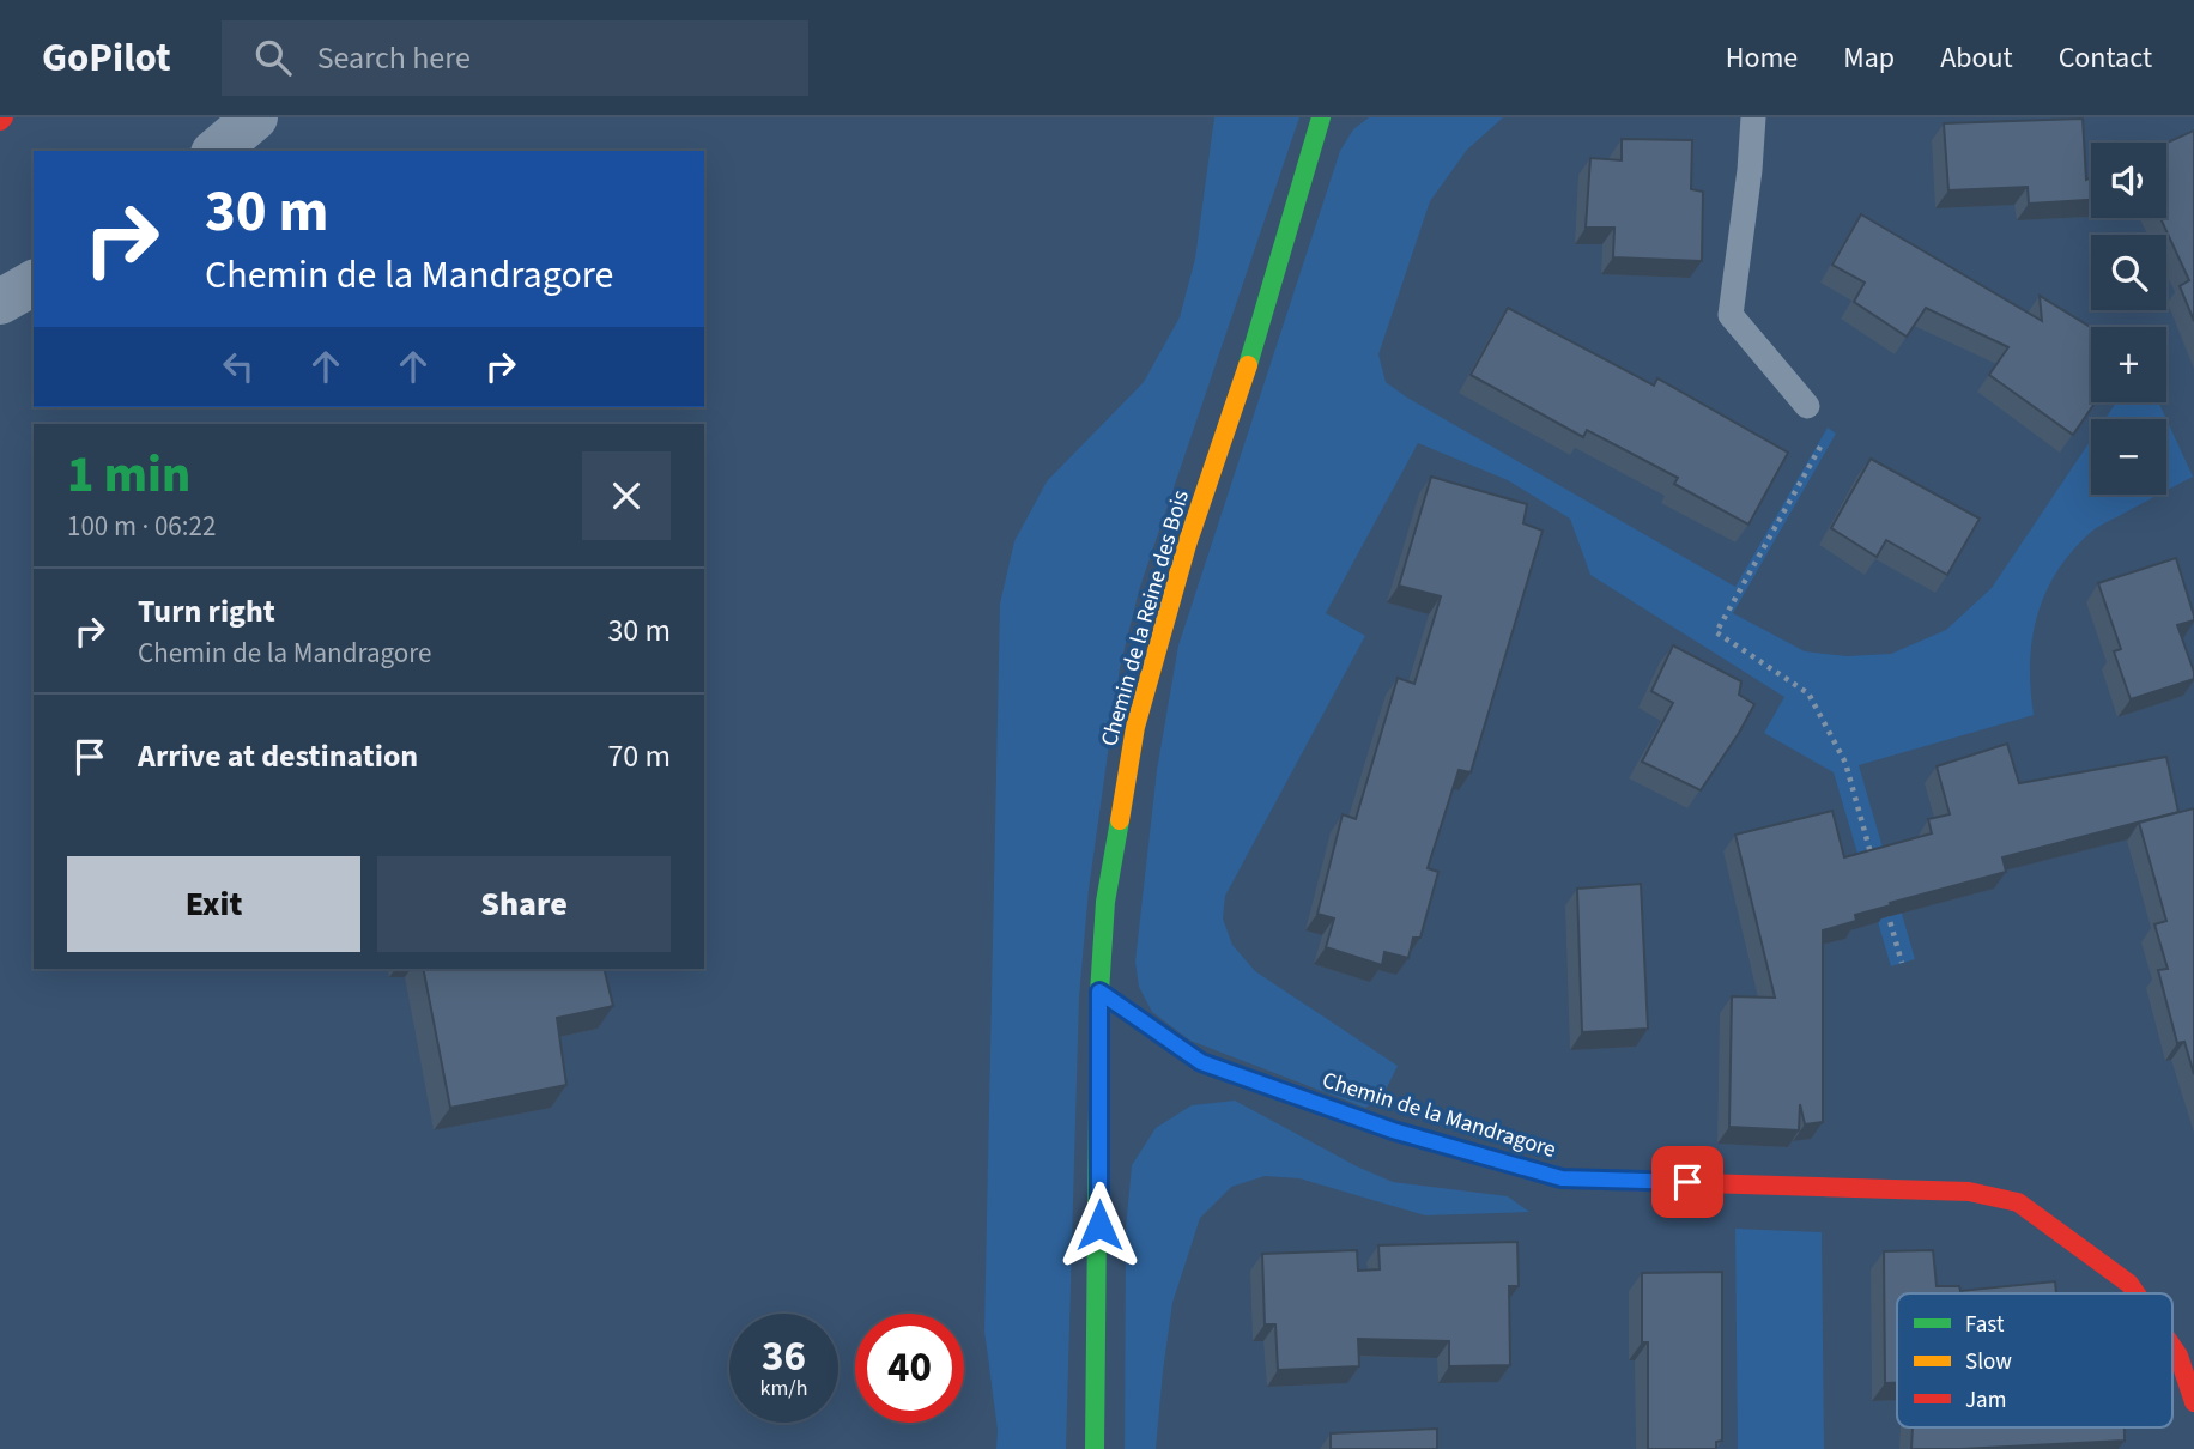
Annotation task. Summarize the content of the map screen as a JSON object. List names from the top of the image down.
{
  "streets": {
    "street": ["Chemin de la Reine des Bois", "Chemin de la Mandragore"]
  },
  "crossings": [
    ["Chemin de la Reine des Bois", "Chemin de la Mandragore"]
  ],
  "legend": ["Fast", "Slow", "Jam"],
  "page": {
    "header": "GoPilot",
    "search": "Search here",
    "nav": [
      "Home",
      "Map",
      "About",
      "Contact"
    ],
    "map_buttons": ["+", "−"],
    "turn": ["30 m", "Chemin de la Mandragore"],
    "heading": ["1 min", "100 m · 06:22"],
    "list": [
      {
        "name": "Turn right",
        "note": "Chemin de la Mandragore",
        "value": "30 m"
      },
      {
        "name": "Arrive at destination",
        "value": "70 m"
      }
    ],
    "buttons": ["Exit", "Share"],
    "speed": "36 km/h",
    "limit": "40"
  }
}
